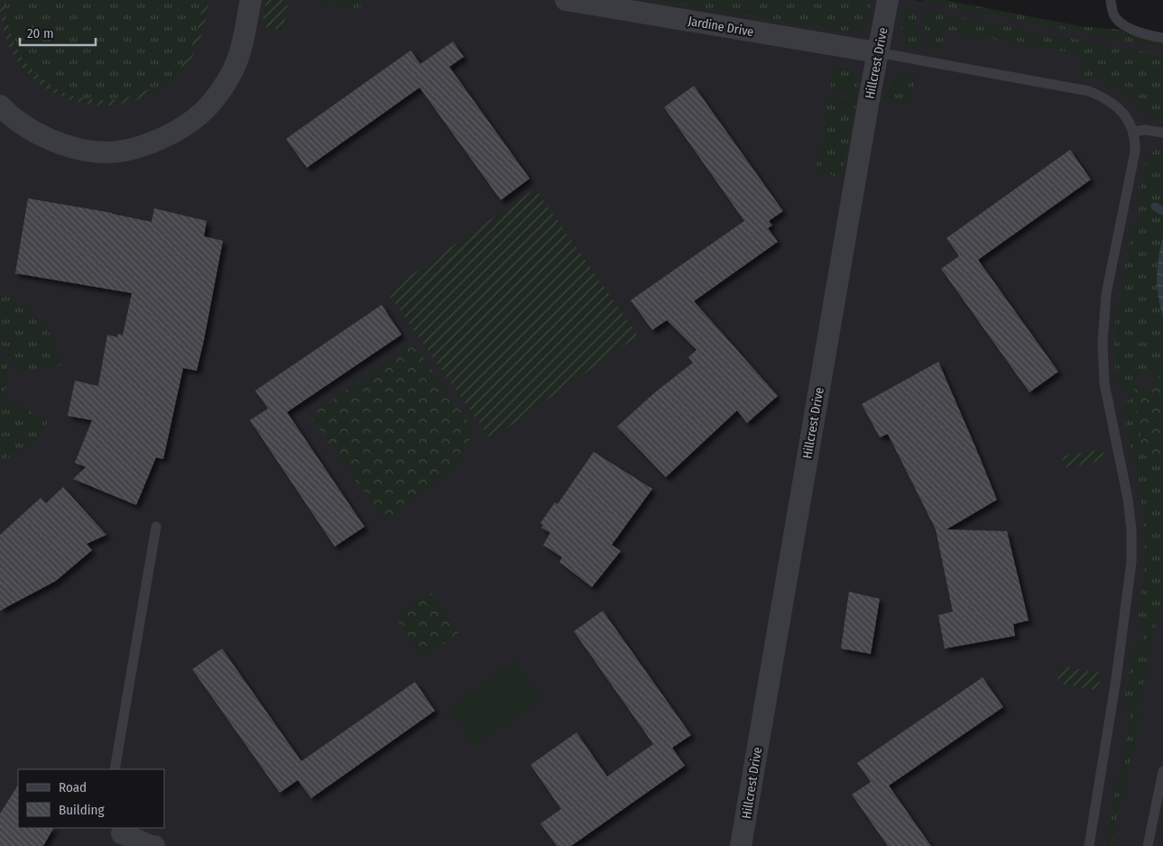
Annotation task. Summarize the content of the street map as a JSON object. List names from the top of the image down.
{
  "streets": {
    "street": ["Jardine Drive", "Hillcrest Drive"]
  },
  "crossings": [
    ["Jardine Drive", "Hillcrest Drive"]
  ],
  "legend": ["Road", "Building"],
  "scale_bar": "20 m"
}
